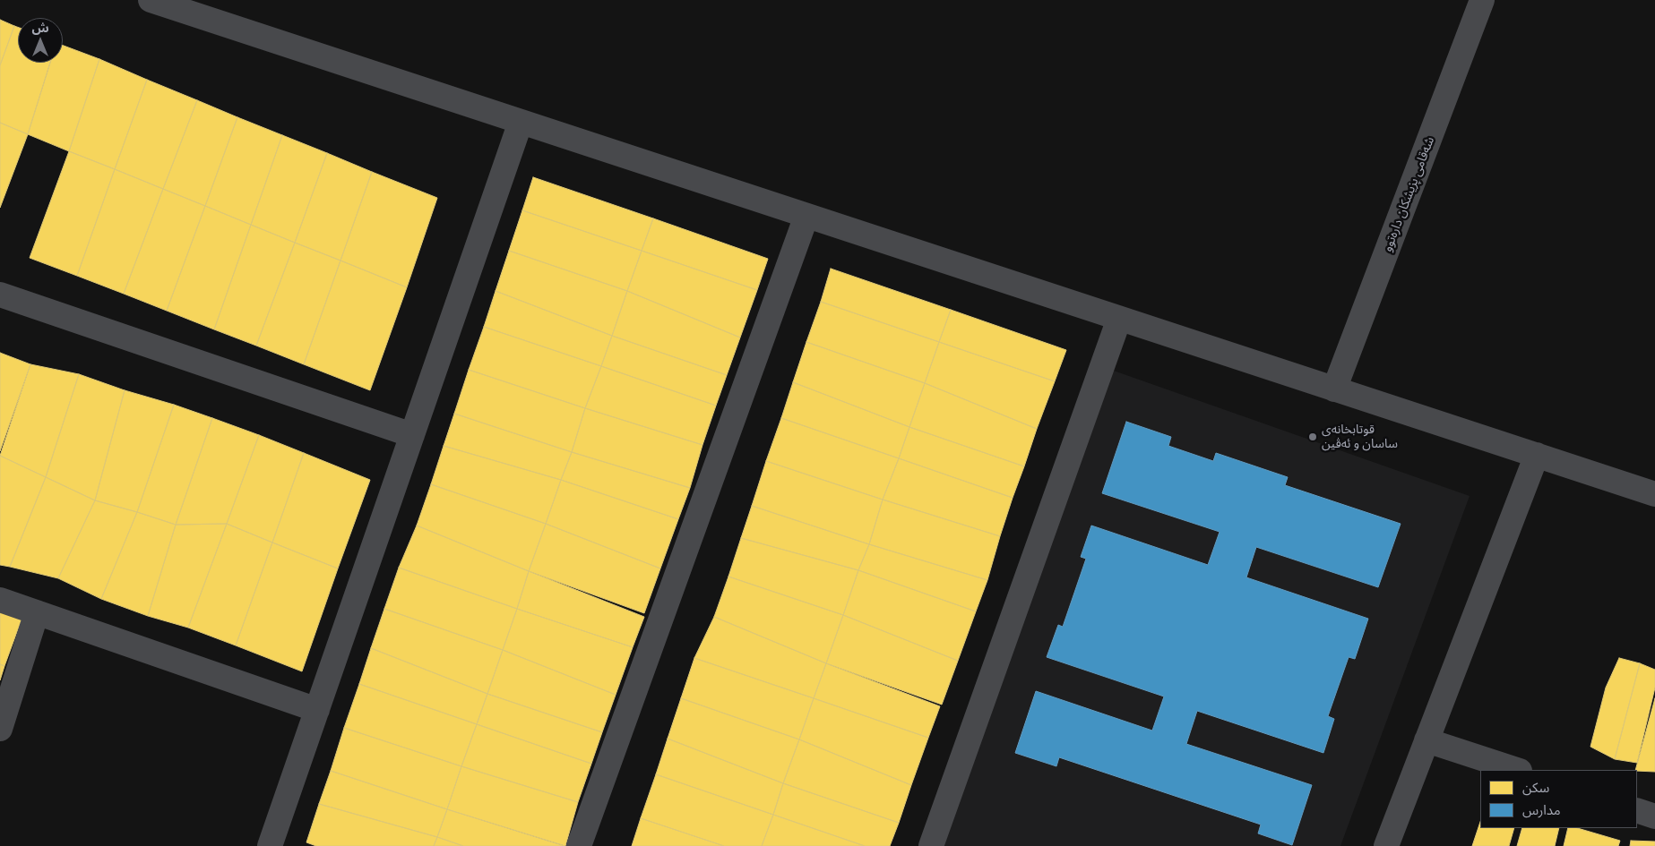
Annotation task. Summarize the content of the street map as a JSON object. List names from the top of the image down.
{
  "streets": {
    "street": ["شەقامی پزیشکان دارەتوو"]
  },
  "places": ["قوتابخانەی ساسان و ئەڤین"],
  "legend": ["سكن", "مدارس"],
  "north": "top"
}
